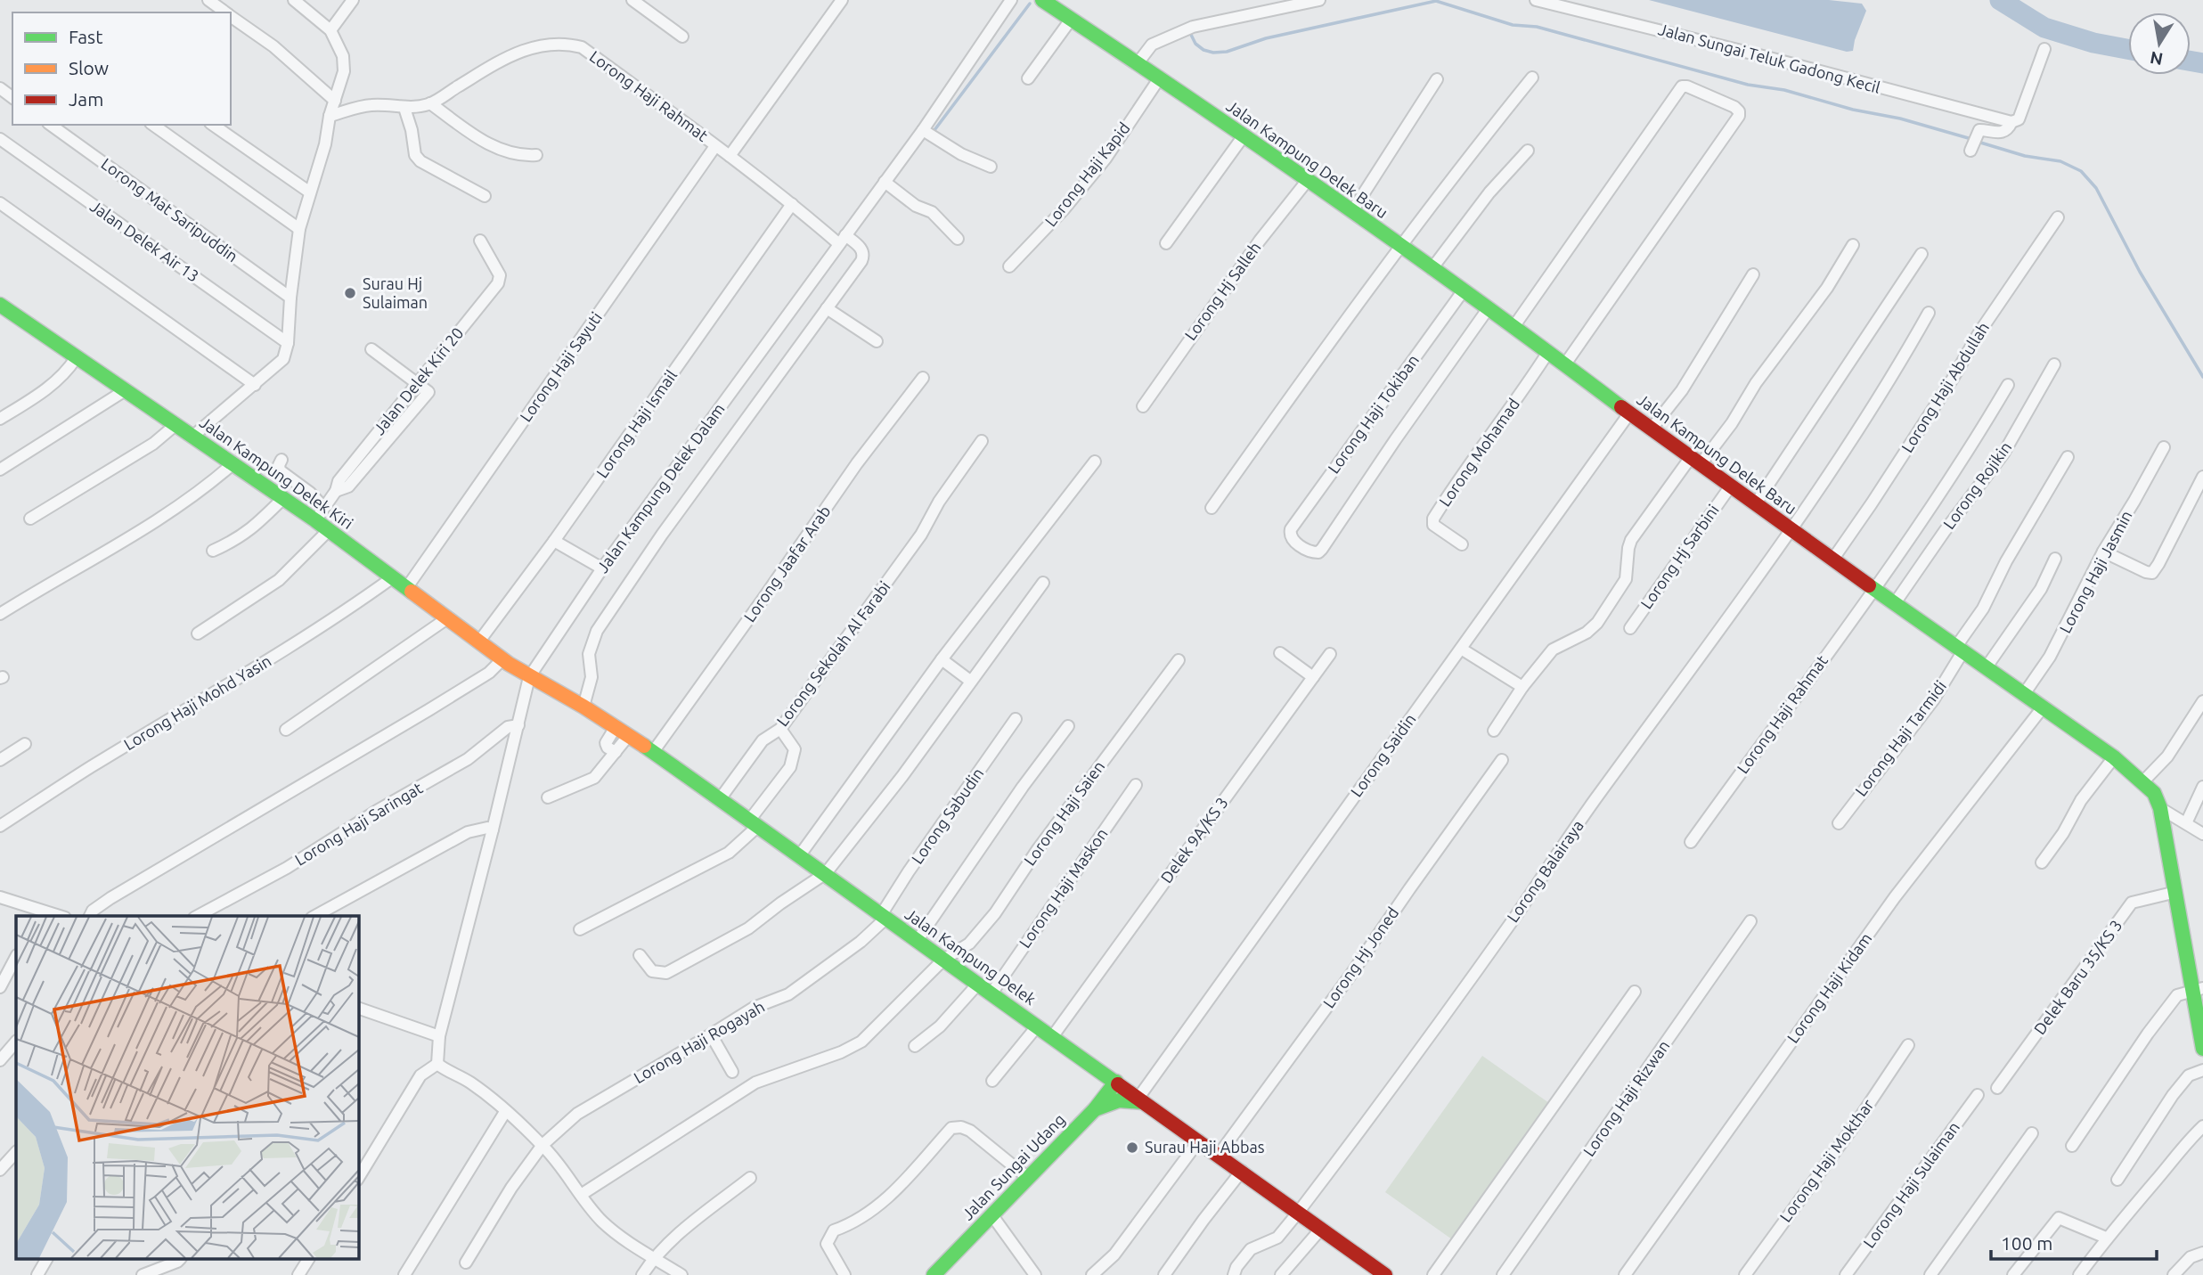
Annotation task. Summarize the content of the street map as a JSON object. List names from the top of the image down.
{
  "streets": {
    "street": [
      "Jalan Sungai Teluk Gadong Kecil",
      "Lorong Haji Rahmat",
      "Jalan Kampung Delek Baru",
      "Lorong Haji Kapid",
      "Lorong Mat Saripuddin",
      "Jalan Delek Air 13",
      "Lorong Hj Salleh",
      "Lorong Haji Sayuti",
      "Jalan Delek Kiri 20",
      "Lorong Haji Abdullah",
      "Lorong Haji Tokiban",
      "Lorong Haji Ismail",
      "Lorong Mohamad",
      "Jalan Kampung Delek Kiri",
      "Lorong Rojikin",
      "Jalan Kampung Delek Dalam",
      "Lorong Hj Sarbini",
      "Lorong Jaafar Arab",
      "Lorong Haji Jasmin",
      "Lorong Sekolah Al Farabi",
      "Lorong Haji Mohd Yasin",
      "Lorong Haji Tarmidi",
      "Lorong Saidin",
      "Lorong Haji Saien",
      "Lorong Sabudin",
      "Lorong Haji Saringat",
      "Delek 9A/KS 3",
      "Lorong Balairaya",
      "Lorong Haji Maskon",
      "Jalan Kampung Delek",
      "Lorong Hj Joned",
      "Delek Baru 35/KS 3",
      "Lorong Haji Kidam",
      "Lorong Haji Rogayah",
      "Lorong Haji Rizwan",
      "Lorong Haji Mokthar",
      "Jalan Sungai Udang",
      "Lorong Haji Sulaiman"
    ]
  },
  "crossings": [
    ["Lorong Haji Rahmat", "Jalan Kampung Delek Baru"],
    ["Lorong Haji Rahmat", "Lorong Haji Sayuti"],
    ["Lorong Haji Rahmat", "Lorong Haji Ismail"],
    ["Lorong Haji Rahmat", "Jalan Kampung Delek Dalam"],
    ["Jalan Kampung Delek Baru", "Lorong Haji Kapid"],
    ["Jalan Kampung Delek Baru", "Lorong Hj Salleh"],
    ["Jalan Kampung Delek Baru", "Lorong Haji Abdullah"],
    ["Jalan Kampung Delek Baru", "Lorong Haji Tokiban"],
    ["Jalan Kampung Delek Baru", "Lorong Mohamad"],
    ["Jalan Kampung Delek Baru", "Lorong Rojikin"],
    ["Jalan Kampung Delek Baru", "Lorong Hj Sarbini"],
    ["Jalan Kampung Delek Baru", "Lorong Haji Jasmin"],
    ["Jalan Kampung Delek Baru", "Lorong Haji Tarmidi"],
    ["Jalan Kampung Delek Baru", "Lorong Saidin"],
    ["Jalan Kampung Delek Baru", "Lorong Balairaya"],
    ["Jalan Kampung Delek Baru", "Delek Baru 35/KS 3"],
    ["Jalan Kampung Delek Baru", "Lorong Haji Kidam"],
    ["Lorong Haji Sayuti", "Jalan Kampung Delek Kiri"],
    ["Jalan Delek Kiri 20", "Jalan Kampung Delek Kiri"],
    ["Lorong Haji Ismail", "Jalan Kampung Delek Kiri"],
    ["Jalan Kampung Delek Kiri", "Jalan Kampung Delek Dalam"],
    ["Jalan Kampung Delek Kiri", "Lorong Haji Mohd Yasin"],
    ["Jalan Kampung Delek Kiri", "Jalan Kampung Delek"],
    ["Jalan Kampung Delek Dalam", "Lorong Haji Saringat"],
    ["Jalan Kampung Delek Dalam", "Jalan Kampung Delek"],
    ["Lorong Jaafar Arab", "Jalan Kampung Delek"],
    ["Lorong Sekolah Al Farabi", "Jalan Kampung Delek"],
    ["Lorong Saidin", "Jalan Kampung Delek"],
    ["Lorong Haji Saien", "Jalan Kampung Delek"],
    ["Lorong Sabudin", "Jalan Kampung Delek"],
    ["Lorong Sabudin", "Lorong Haji Rogayah"],
    ["Delek 9A/KS 3", "Jalan Kampung Delek"],
    ["Lorong Balairaya", "Jalan Kampung Delek"],
    ["Lorong Haji Maskon", "Jalan Kampung Delek"],
    ["Jalan Kampung Delek", "Lorong Hj Joned"],
    ["Jalan Kampung Delek", "Lorong Haji Rogayah"],
    ["Jalan Kampung Delek", "Jalan Sungai Udang"]
  ],
  "places": ["Surau Hj Sulaiman", "Surau Haji Abbas"],
  "legend": ["Fast", "Slow", "Jam"],
  "scale_bar": "100 m",
  "north": "bottom"
}
